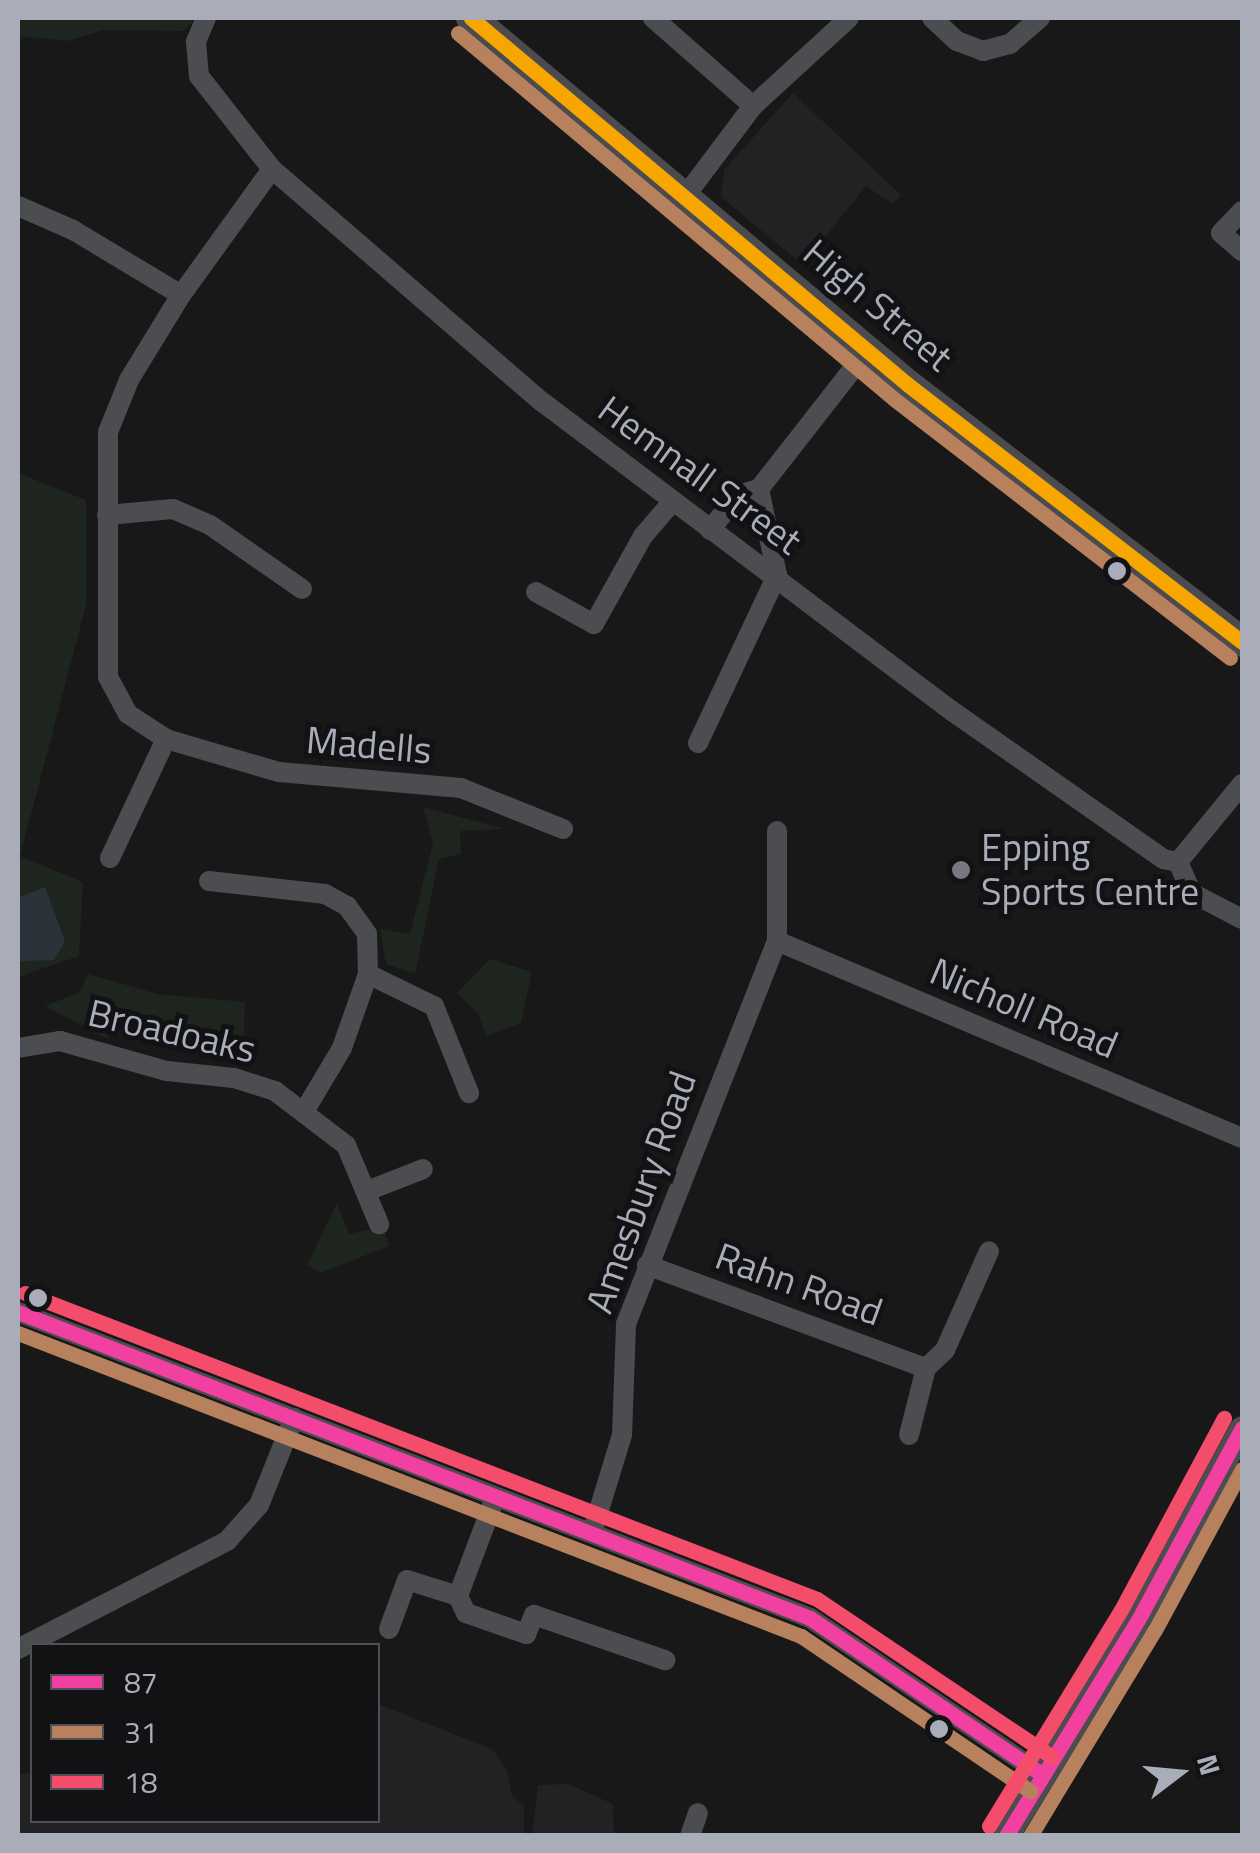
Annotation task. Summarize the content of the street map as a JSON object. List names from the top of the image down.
{
  "streets": {
    "main road": ["High Street"],
    "street": [
      "Hemnall Street",
      "Madells",
      "Nicholl Road",
      "Broadoaks",
      "Amesbury Road",
      "Rahn Road"
    ]
  },
  "crossings": [
    ["Hemnall Street", "Madells"],
    ["Nicholl Road", "Amesbury Road"],
    ["Amesbury Road", "Rahn Road"]
  ],
  "places": ["Epping Sports Centre"],
  "lines": ["transit line 31", "transit line 18", "transit line 87"],
  "legend": ["87", "31", "18"],
  "north": "right"
}
